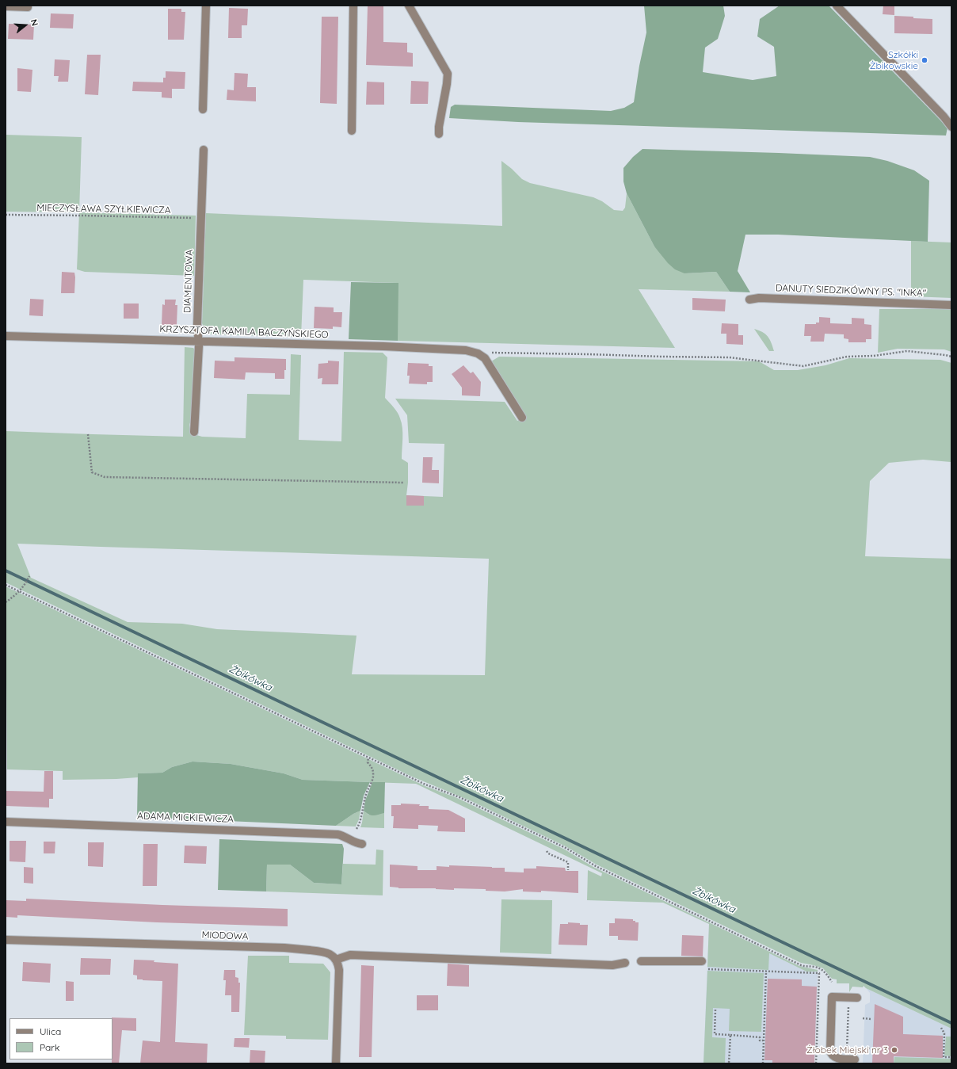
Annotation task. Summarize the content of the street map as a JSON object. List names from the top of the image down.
{
  "streets": {
    "street": [
      "DIAMENTOWA",
      "DANUTY SIEDZIKÓWNY PS. \"INKA\"",
      "KRZYSZTOFA KAMILA BACZYŃSKIEGO",
      "ADAMA MICKIEWICZA",
      "MIODOWA"
    ],
    "path": ["MIECZYSŁAWA SZYŁKIEWICZA"]
  },
  "crossings": [
    ["MIECZYSŁAWA SZYŁKIEWICZA", "DIAMENTOWA"],
    ["DIAMENTOWA", "KRZYSZTOFA KAMILA BACZYŃSKIEGO"]
  ],
  "water": ["Żbikówka"],
  "places": ["Szkółki Żbikowskie", "Żłobek Miejski nr 3"],
  "legend": ["Ulica", "Park"],
  "north": "right"
}
